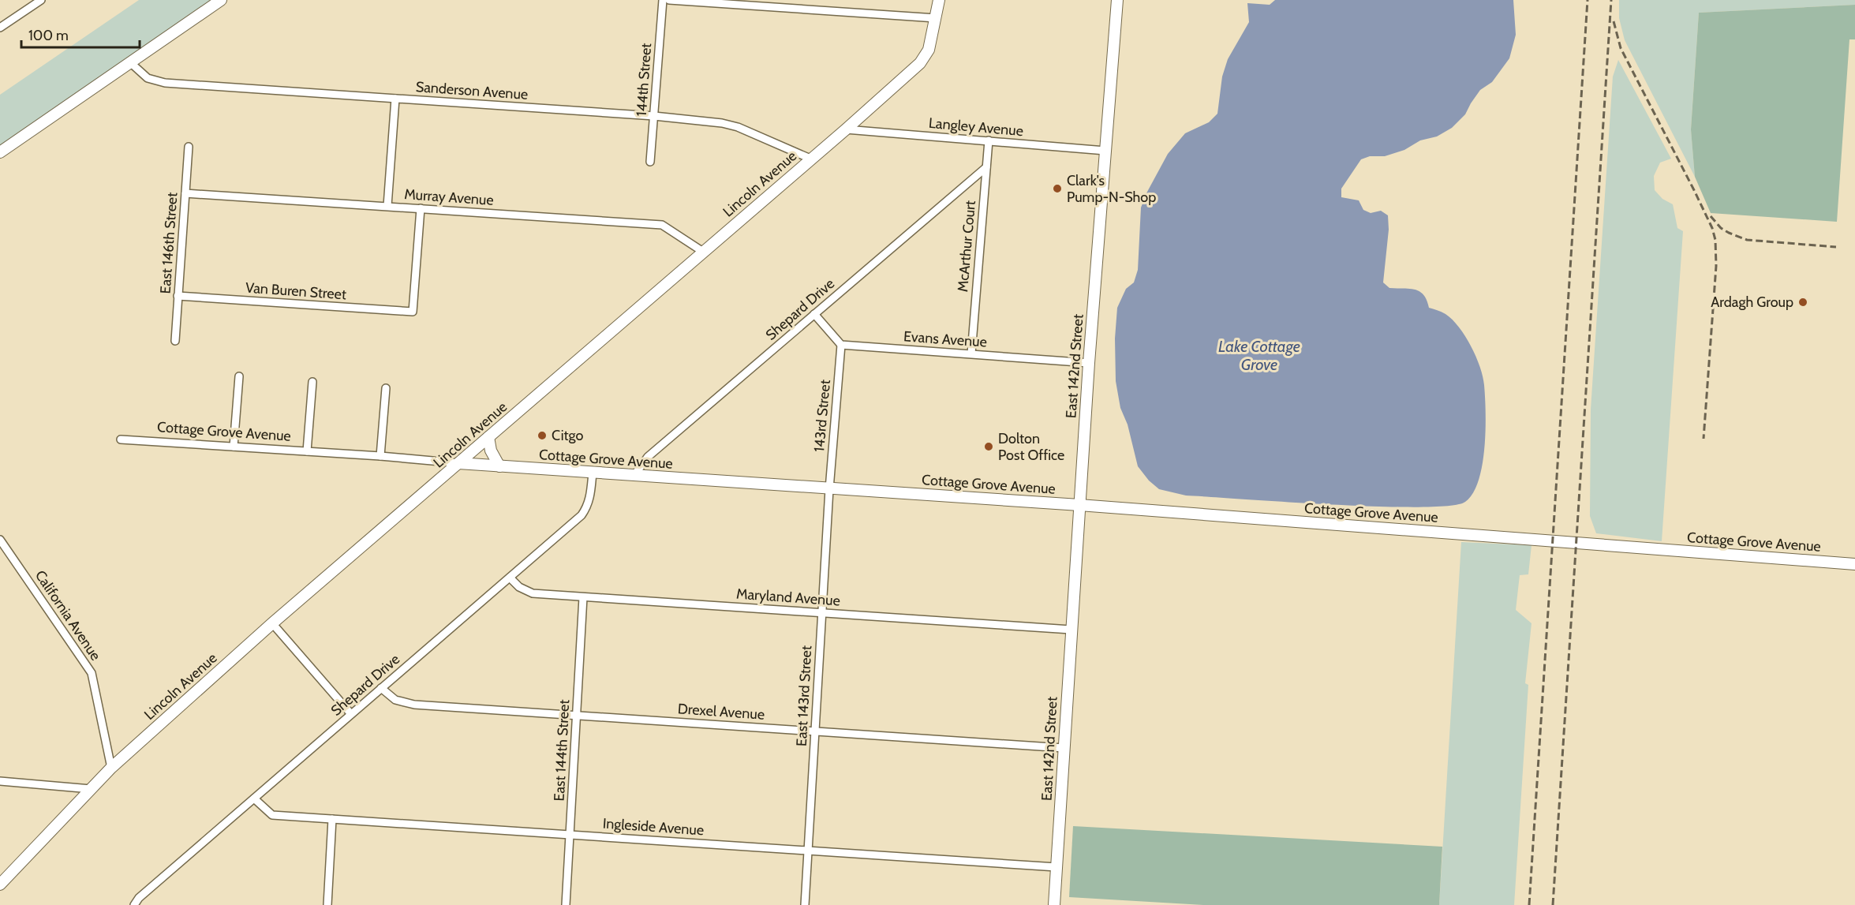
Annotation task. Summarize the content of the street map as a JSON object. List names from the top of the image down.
{
  "streets": {
    "street": [
      "144th Street",
      "Sanderson Avenue",
      "Langley Avenue",
      "Lincoln Avenue",
      "Murray Avenue",
      "East 146th Street",
      "McArthur Court",
      "Van Buren Street",
      "Shepard Drive",
      "Evans Avenue",
      "East 142nd Street",
      "143rd Street",
      "Cottage Grove Avenue",
      "Maryland Avenue",
      "California Avenue",
      "East 143rd Street",
      "Drexel Avenue",
      "East 144th Street",
      "Ingleside Avenue"
    ]
  },
  "crossings": [
    ["144th Street", "Sanderson Avenue"],
    ["Sanderson Avenue", "Lincoln Avenue"],
    ["Langley Avenue", "Lincoln Avenue"],
    ["Langley Avenue", "McArthur Court"],
    ["Langley Avenue", "East 142nd Street"],
    ["Lincoln Avenue", "Murray Avenue"],
    ["Lincoln Avenue", "Cottage Grove Avenue"],
    ["Lincoln Avenue", "California Avenue"],
    ["Murray Avenue", "East 146th Street"],
    ["Murray Avenue", "Van Buren Street"],
    ["East 146th Street", "Van Buren Street"],
    ["McArthur Court", "Shepard Drive"],
    ["McArthur Court", "Evans Avenue"],
    ["Shepard Drive", "Cottage Grove Avenue"],
    ["Shepard Drive", "Maryland Avenue"],
    ["Shepard Drive", "Drexel Avenue"],
    ["Shepard Drive", "Ingleside Avenue"],
    ["Evans Avenue", "East 142nd Street"],
    ["Evans Avenue", "143rd Street"],
    ["East 142nd Street", "Cottage Grove Avenue"],
    ["East 142nd Street", "Maryland Avenue"],
    ["East 142nd Street", "Drexel Avenue"],
    ["East 142nd Street", "Ingleside Avenue"],
    ["143rd Street", "Cottage Grove Avenue"],
    ["143rd Street", "East 143rd Street"],
    ["Cottage Grove Avenue", "East 143rd Street"],
    ["Maryland Avenue", "East 143rd Street"],
    ["Maryland Avenue", "East 144th Street"],
    ["East 143rd Street", "Drexel Avenue"],
    ["East 143rd Street", "Ingleside Avenue"],
    ["Drexel Avenue", "East 144th Street"],
    ["East 144th Street", "Ingleside Avenue"]
  ],
  "water": ["Lake Cottage Grove"],
  "places": [
    "Clark's Pump-N-Shop",
    "Ardagh Group",
    "Citgo",
    "Dolton Post Office"
  ],
  "scale_bar": "100 m"
}
